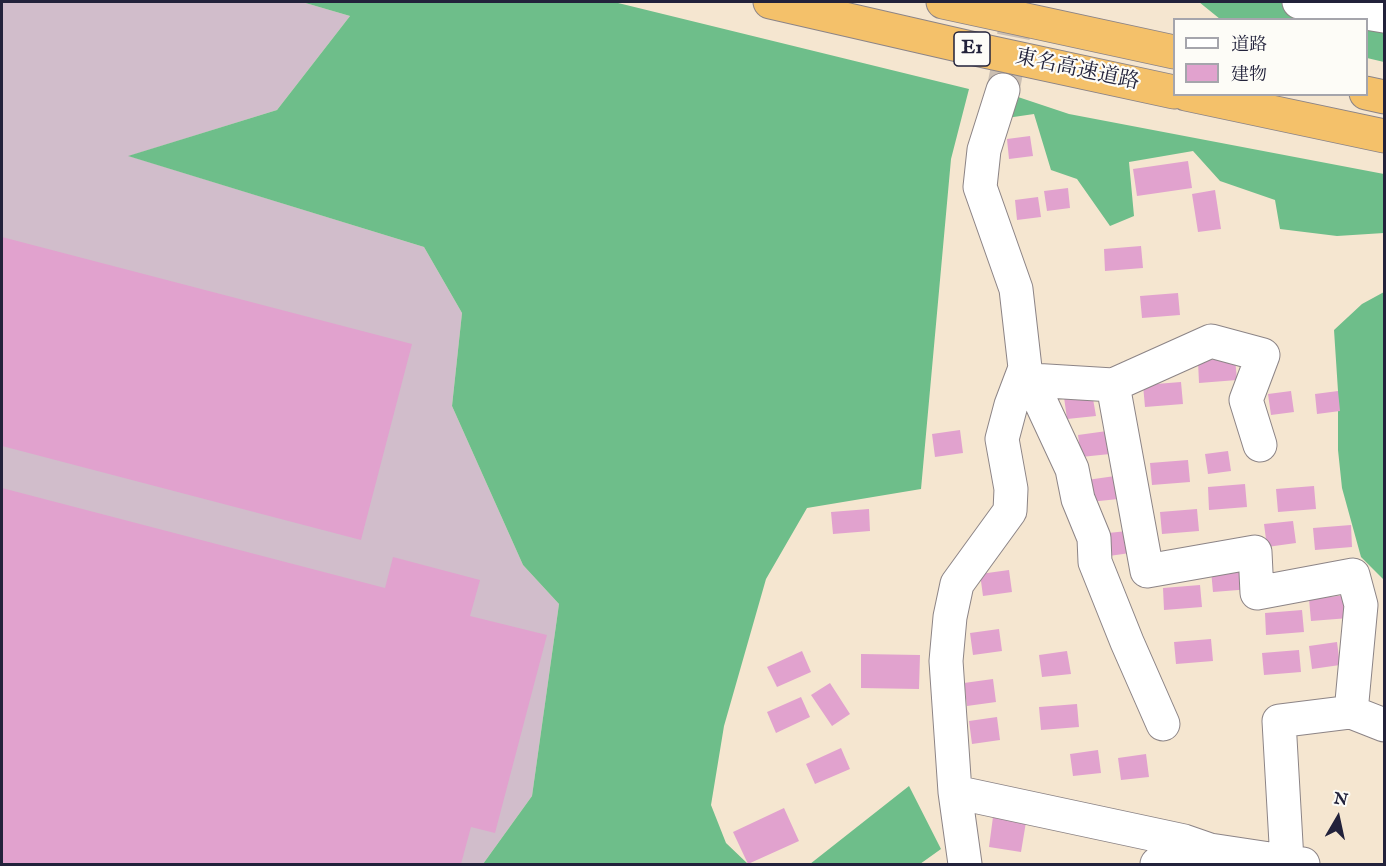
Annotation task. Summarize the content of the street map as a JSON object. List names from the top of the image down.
{
  "streets": {
    "highway": ["E1", "東名高速道路"]
  },
  "legend": ["道路", "建物"],
  "north": "top"
}
